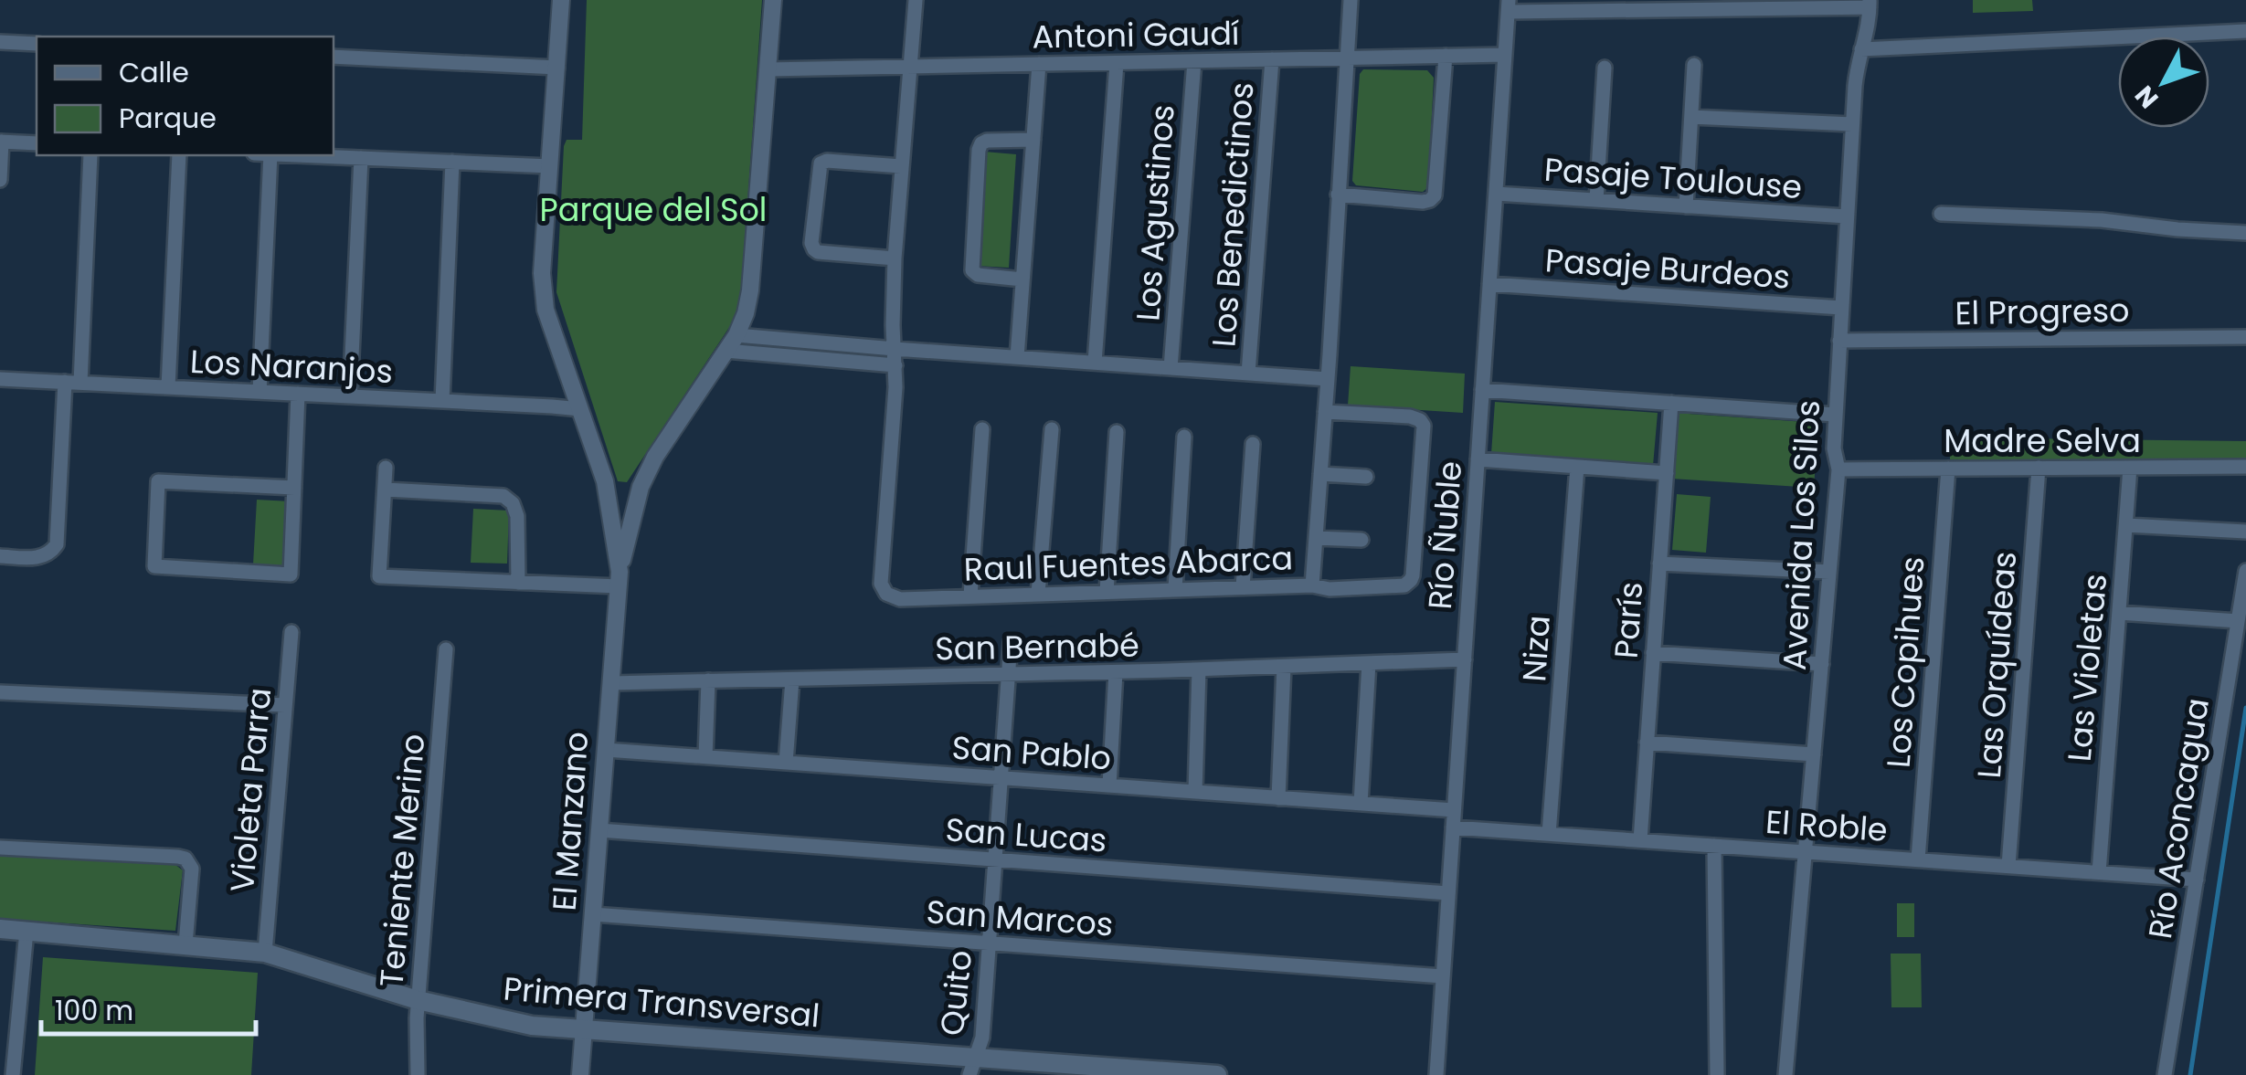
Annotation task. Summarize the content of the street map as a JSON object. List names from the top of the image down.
{
  "streets": {
    "main road": ["Primera Transversal"],
    "street": [
      "Antoni Gaudí",
      "Pasaje Toulouse",
      "Los Agustinos",
      "Los Benedictinos",
      "Pasaje Burdeos",
      "El Progreso",
      "Los Naranjos",
      "Madre Selva",
      "Río Ñuble",
      "Avenida Los Silos",
      "Raul Fuentes Abarca",
      "París",
      "San Bernabé",
      "Niza",
      "Los Copihues",
      "Las Orquídeas",
      "Las Violetas",
      "San Pablo",
      "Violeta Parra",
      "Río Aconcagua",
      "El Manzano",
      "El Roble",
      "San Lucas",
      "Teniente Merino",
      "San Marcos",
      "Quito"
    ]
  },
  "crossings": [
    ["Antoni Gaudí", "Los Agustinos"],
    ["Antoni Gaudí", "Los Benedictinos"],
    ["Antoni Gaudí", "Río Ñuble"],
    ["Antoni Gaudí", "Raul Fuentes Abarca"],
    ["Antoni Gaudí", "El Manzano"],
    ["Pasaje Toulouse", "Río Ñuble"],
    ["Pasaje Toulouse", "Avenida Los Silos"],
    ["Pasaje Burdeos", "Río Ñuble"],
    ["Pasaje Burdeos", "Avenida Los Silos"],
    ["El Progreso", "Avenida Los Silos"],
    ["Los Naranjos", "El Manzano"],
    ["Madre Selva", "Avenida Los Silos"],
    ["Madre Selva", "Los Copihues"],
    ["Madre Selva", "Las Orquídeas"],
    ["Madre Selva", "Las Violetas"],
    ["Río Ñuble", "San Bernabé"],
    ["Río Ñuble", "San Pablo"],
    ["Río Ñuble", "El Roble"],
    ["Río Ñuble", "San Lucas"],
    ["Río Ñuble", "San Marcos"],
    ["Avenida Los Silos", "El Roble"],
    ["París", "El Roble"],
    ["San Bernabé", "El Manzano"],
    ["San Bernabé", "Quito"],
    ["Niza", "El Roble"],
    ["Los Copihues", "El Roble"],
    ["Las Orquídeas", "El Roble"],
    ["Las Violetas", "El Roble"],
    ["San Pablo", "El Manzano"],
    ["San Pablo", "Quito"],
    ["Violeta Parra", "Primera Transversal"],
    ["Río Aconcagua", "El Roble"],
    ["El Manzano", "San Lucas"],
    ["El Manzano", "San Marcos"],
    ["El Manzano", "Primera Transversal"],
    ["San Lucas", "Quito"],
    ["Teniente Merino", "Primera Transversal"],
    ["San Marcos", "Quito"],
    ["Quito", "Primera Transversal"]
  ],
  "parks": ["Parque del Sol"],
  "legend": ["Calle", "Parque"],
  "scale_bar": "100 m",
  "north": "bottom left"
}
